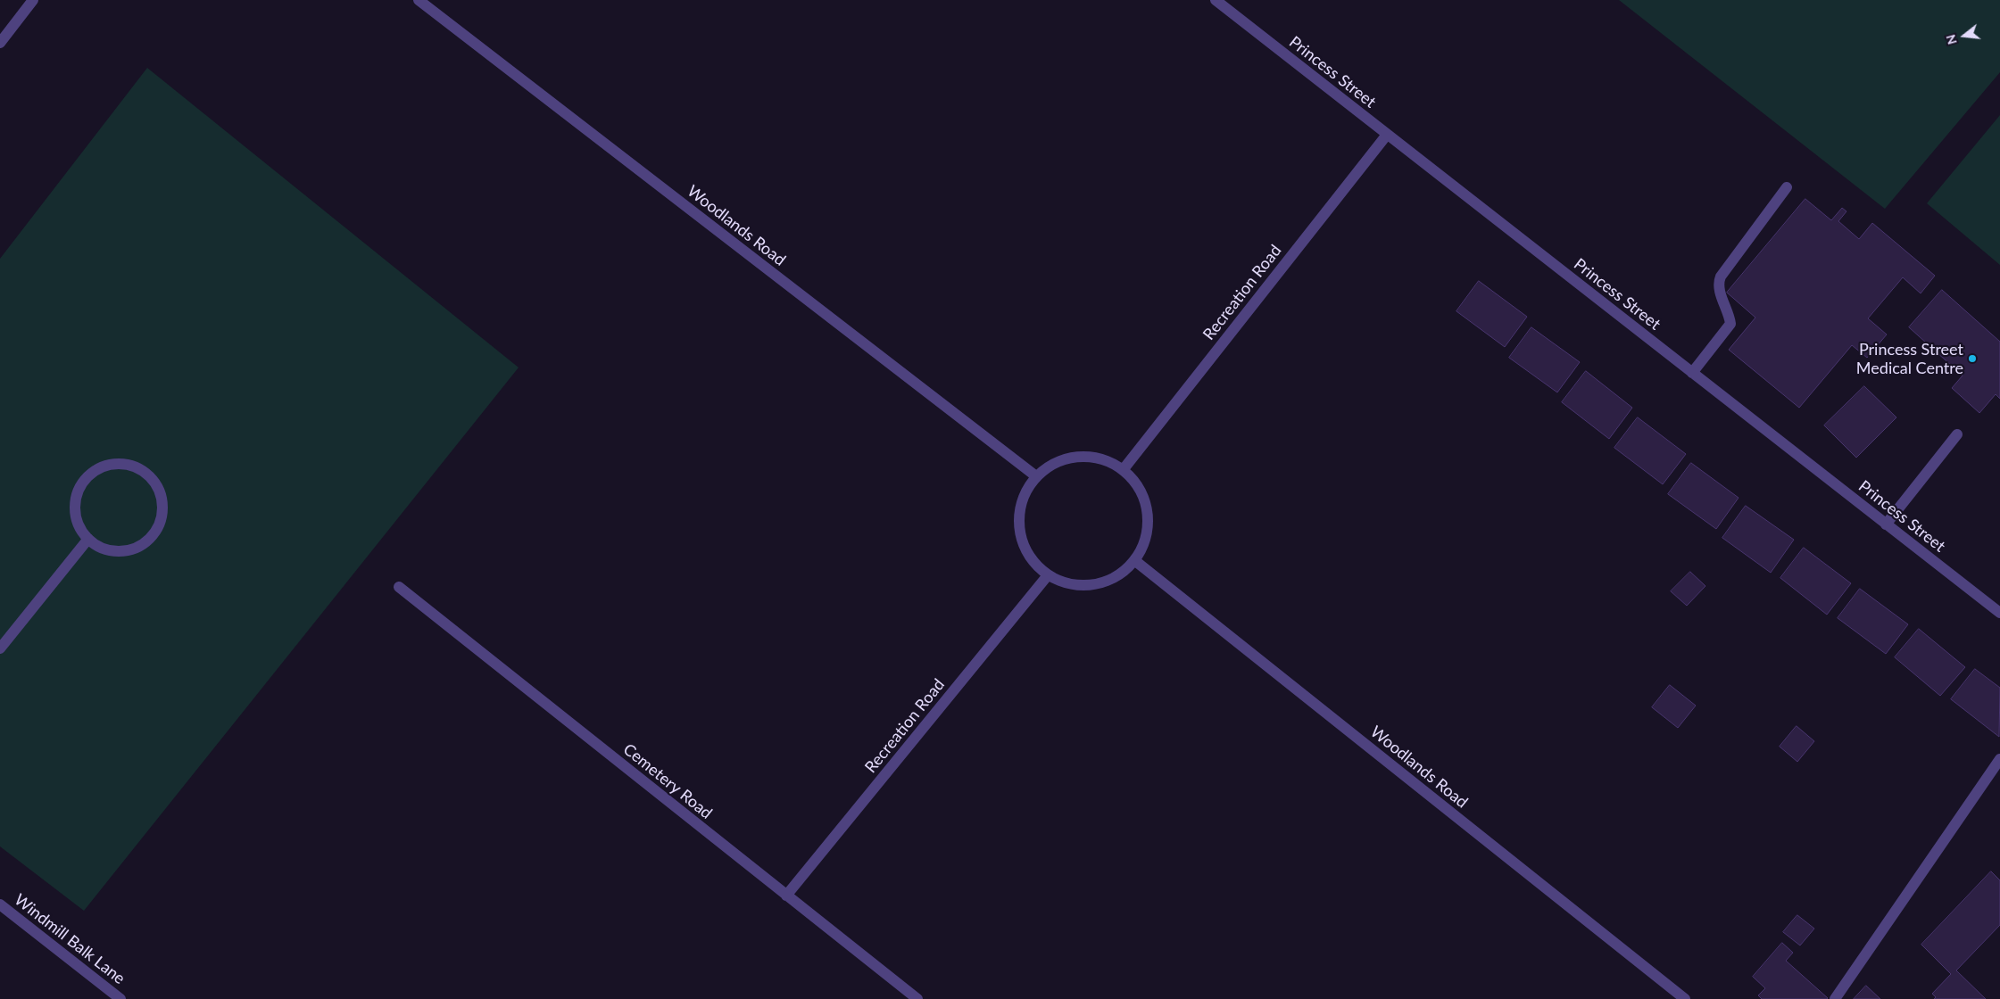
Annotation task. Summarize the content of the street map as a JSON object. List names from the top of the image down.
{
  "streets": {
    "street": [
      "Princess Street",
      "Woodlands Road",
      "Recreation Road",
      "Cemetery Road",
      "Windmill Balk Lane"
    ]
  },
  "crossings": [
    ["Princess Street", "Recreation Road"],
    ["Woodlands Road", "Recreation Road"],
    ["Recreation Road", "Cemetery Road"]
  ],
  "places": ["Princess Street Medical Centre"],
  "north": "left"
}
